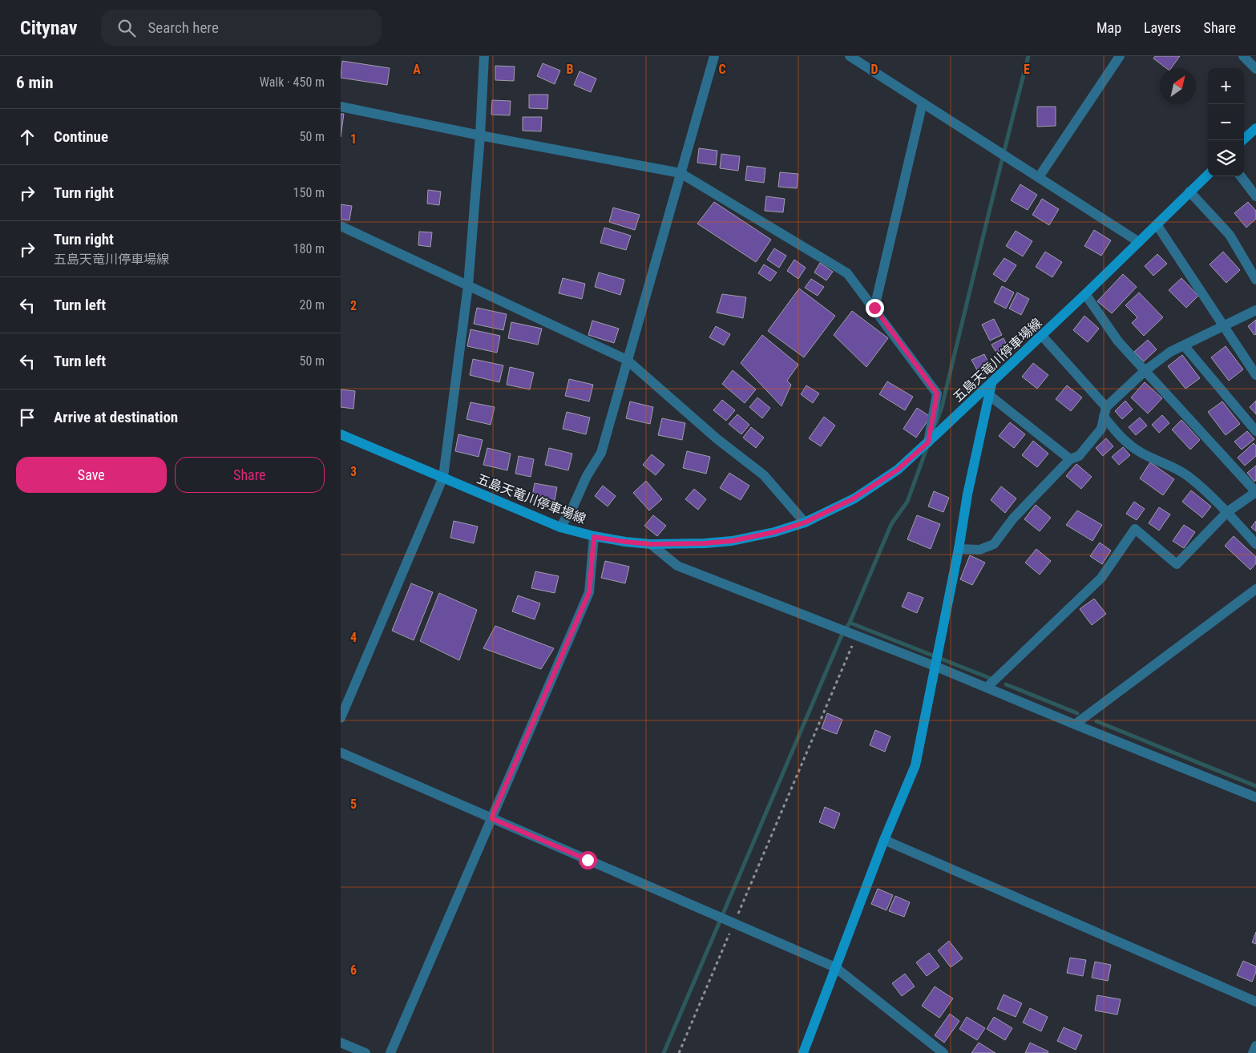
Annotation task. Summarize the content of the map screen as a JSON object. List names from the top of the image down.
{
  "streets": {
    "main road": ["五島天竜川停車場線"]
  },
  "north": "top right",
  "page": {
    "header": "Citynav",
    "search": "Search here",
    "nav": ["Map", "Layers", "Share"],
    "heading": ["6 min", "Walk · 450 m"],
    "map_buttons": ["+", "−"],
    "list": [
      ["Continue", "50 m"],
      ["Turn right", "150 m"],
      ["Turn right", "五島天竜川停車場線", "180 m"],
      ["Turn left", "20 m"],
      ["Turn left", "50 m"],
      "Arrive at destination"
    ],
    "buttons": ["Save", "Share"]
  },
  "grid": {
    "columns": [
      "A",
      "B",
      "C",
      "D",
      "E"
    ],
    "rows": [
      "1",
      "2",
      "3",
      "4",
      "5",
      "6"
    ]
  }
}
